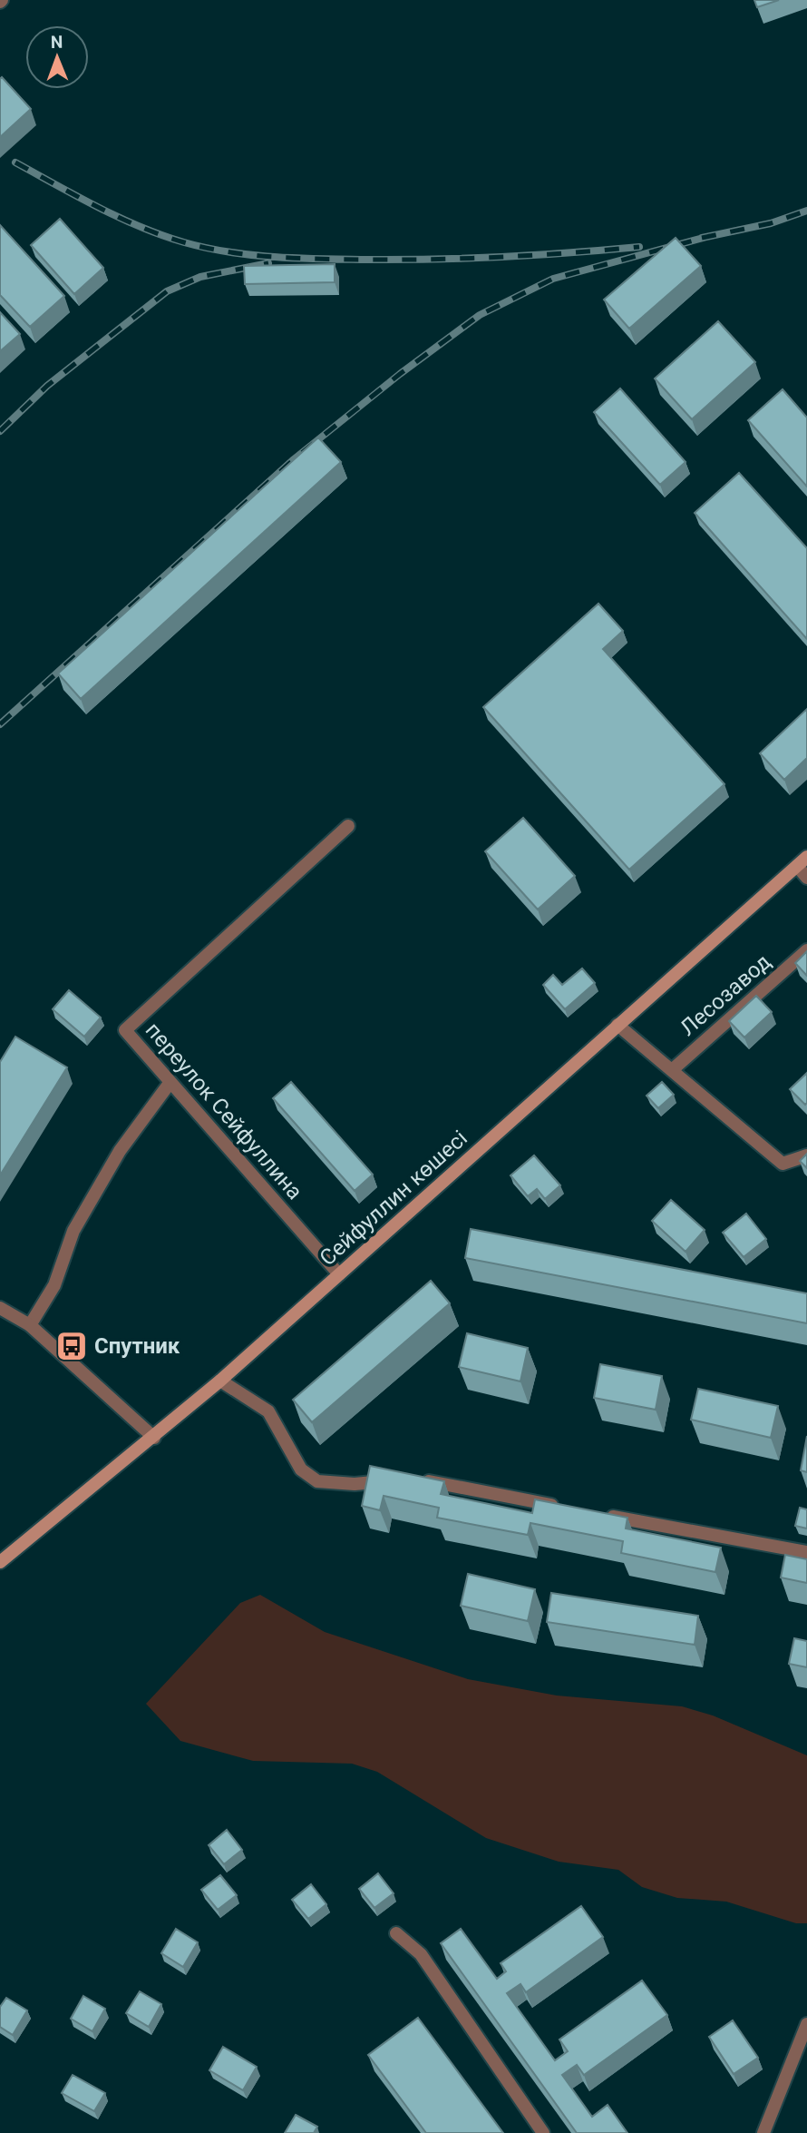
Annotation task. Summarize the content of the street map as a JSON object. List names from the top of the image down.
{
  "streets": {
    "main road": ["Сейфуллин көшесі"],
    "street": ["Лесозавод", "переулок Сейфуллина"]
  },
  "crossings": [
    ["переулок Сейфуллина", "Сейфуллин көшесі"]
  ],
  "places": {
    "bus stop": ["Спутник"]
  },
  "north": "top"
}
